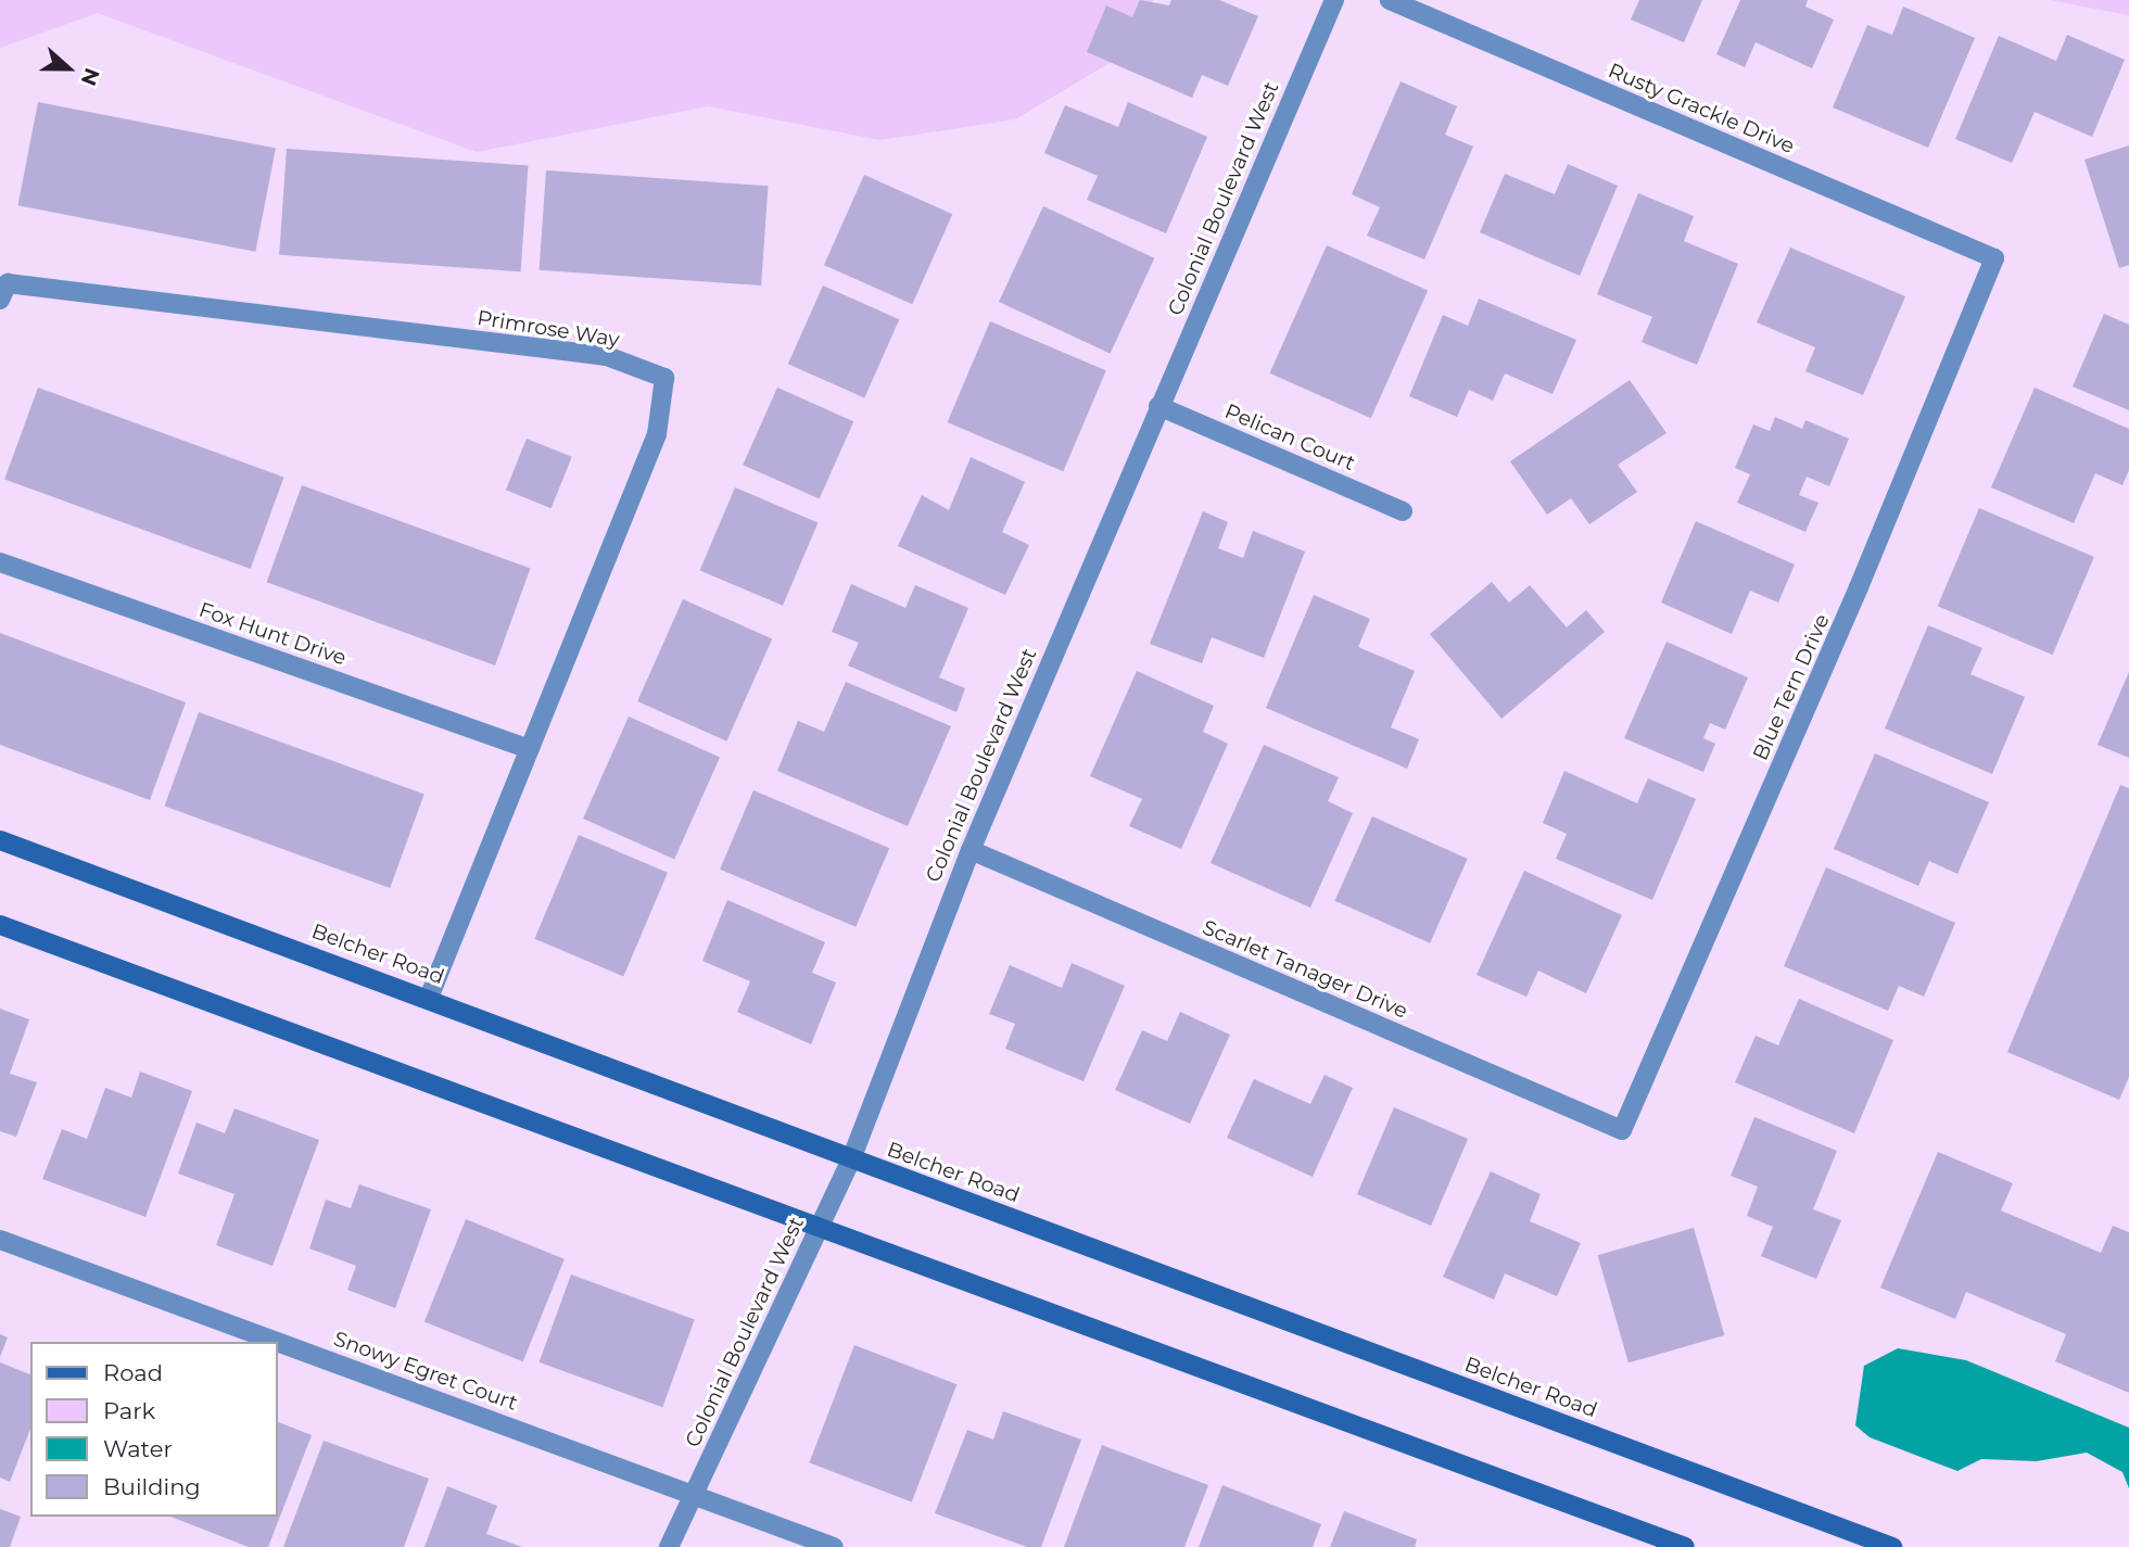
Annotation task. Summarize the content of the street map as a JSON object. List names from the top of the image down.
{
  "streets": {
    "main road": ["Belcher Road"],
    "street": [
      "Rusty Grackle Drive",
      "Colonial Boulevard West",
      "Primrose Way",
      "Pelican Court",
      "Fox Hunt Drive",
      "Blue Tern Drive",
      "Scarlet Tanager Drive",
      "Snowy Egret Court"
    ]
  },
  "crossings": [
    ["Rusty Grackle Drive", "Blue Tern Drive"],
    ["Colonial Boulevard West", "Pelican Court"],
    ["Colonial Boulevard West", "Belcher Road"],
    ["Colonial Boulevard West", "Scarlet Tanager Drive"],
    ["Colonial Boulevard West", "Snowy Egret Court"],
    ["Primrose Way", "Fox Hunt Drive"],
    ["Primrose Way", "Belcher Road"],
    ["Blue Tern Drive", "Scarlet Tanager Drive"]
  ],
  "legend": [
    "Road",
    "Park",
    "Water",
    "Building"
  ],
  "north": "right"
}
